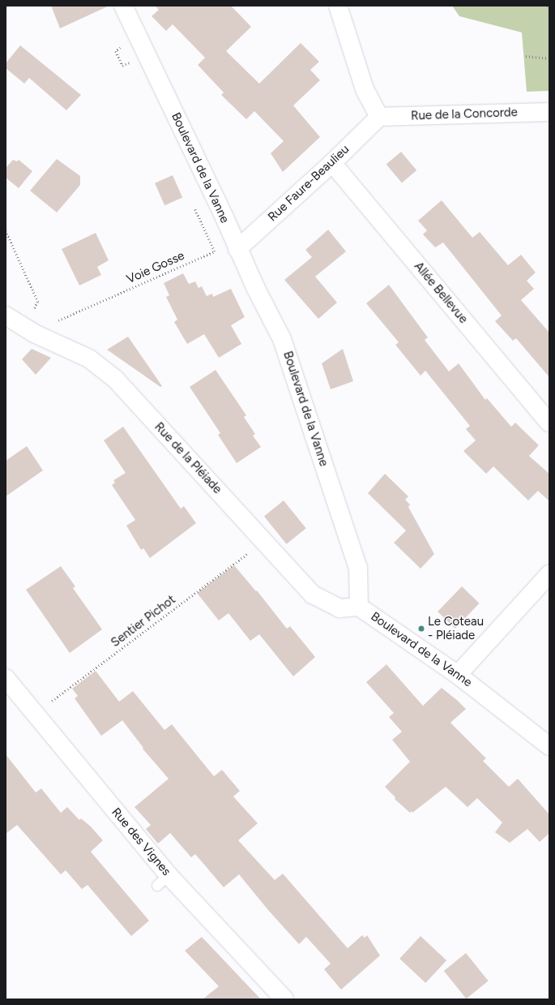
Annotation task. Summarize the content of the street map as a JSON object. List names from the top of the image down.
{
  "streets": {
    "street": [
      "Rue de la Concorde",
      "Boulevard de la Vanne",
      "Rue Faure-Beaulieu",
      "Allée Bellevue",
      "Rue de la Pléiade",
      "Rue des Vignes"
    ],
    "path": ["Voie Gosse", "Sentier Pichot"]
  },
  "crossings": [
    ["Rue de la Concorde", "Rue Faure-Beaulieu"],
    ["Boulevard de la Vanne", "Rue Faure-Beaulieu"],
    ["Boulevard de la Vanne", "Rue de la Pléiade"],
    ["Rue Faure-Beaulieu", "Allée Bellevue"]
  ],
  "places": ["Le Coteau - Pléiade"]
}
